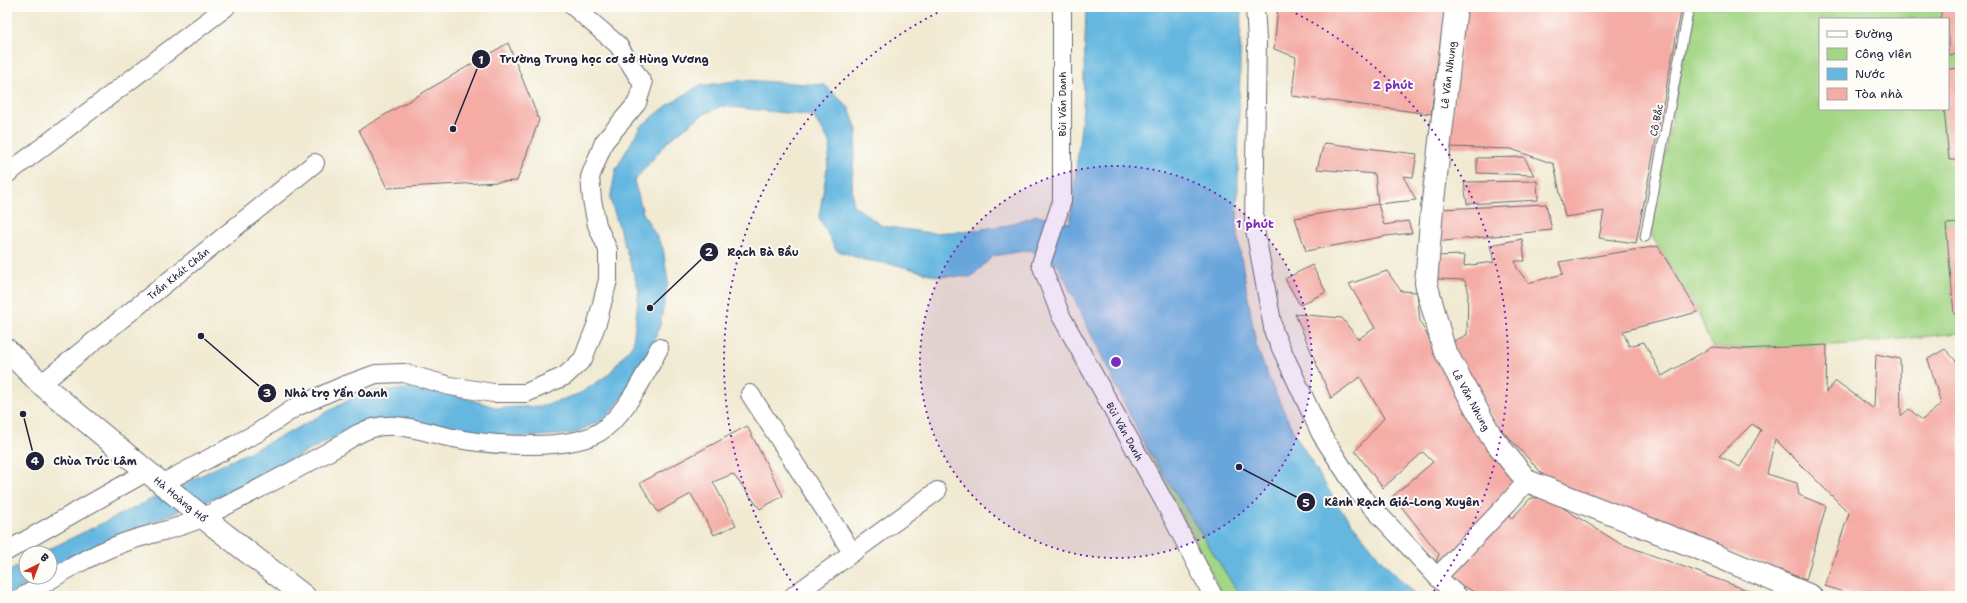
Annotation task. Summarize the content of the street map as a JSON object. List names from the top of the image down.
{
  "streets": {
    "street": [
      "Lê Văn Nhung",
      "Bùi Văn Danh",
      "Trần Khát Chân",
      "Hà Hoàng Hổ"
    ],
    "lane": ["Cô Bắc"]
  },
  "crossings": [
    ["Trần Khát Chân", "Hà Hoàng Hổ"]
  ],
  "places": [
    "Trường Trung học cơ sở Hùng Vương",
    "Rạch Bà Bầu",
    "Nhà trọ Yến Oanh",
    "Chùa Trúc Lâm",
    "Kênh Rạch Giá-Long Xuyên"
  ],
  "legend": [
    "Đường",
    "Công viên",
    "Nước",
    "Tòa nhà"
  ],
  "north": "top right",
  "rings": ["2 phút", "1 phút"]
}
